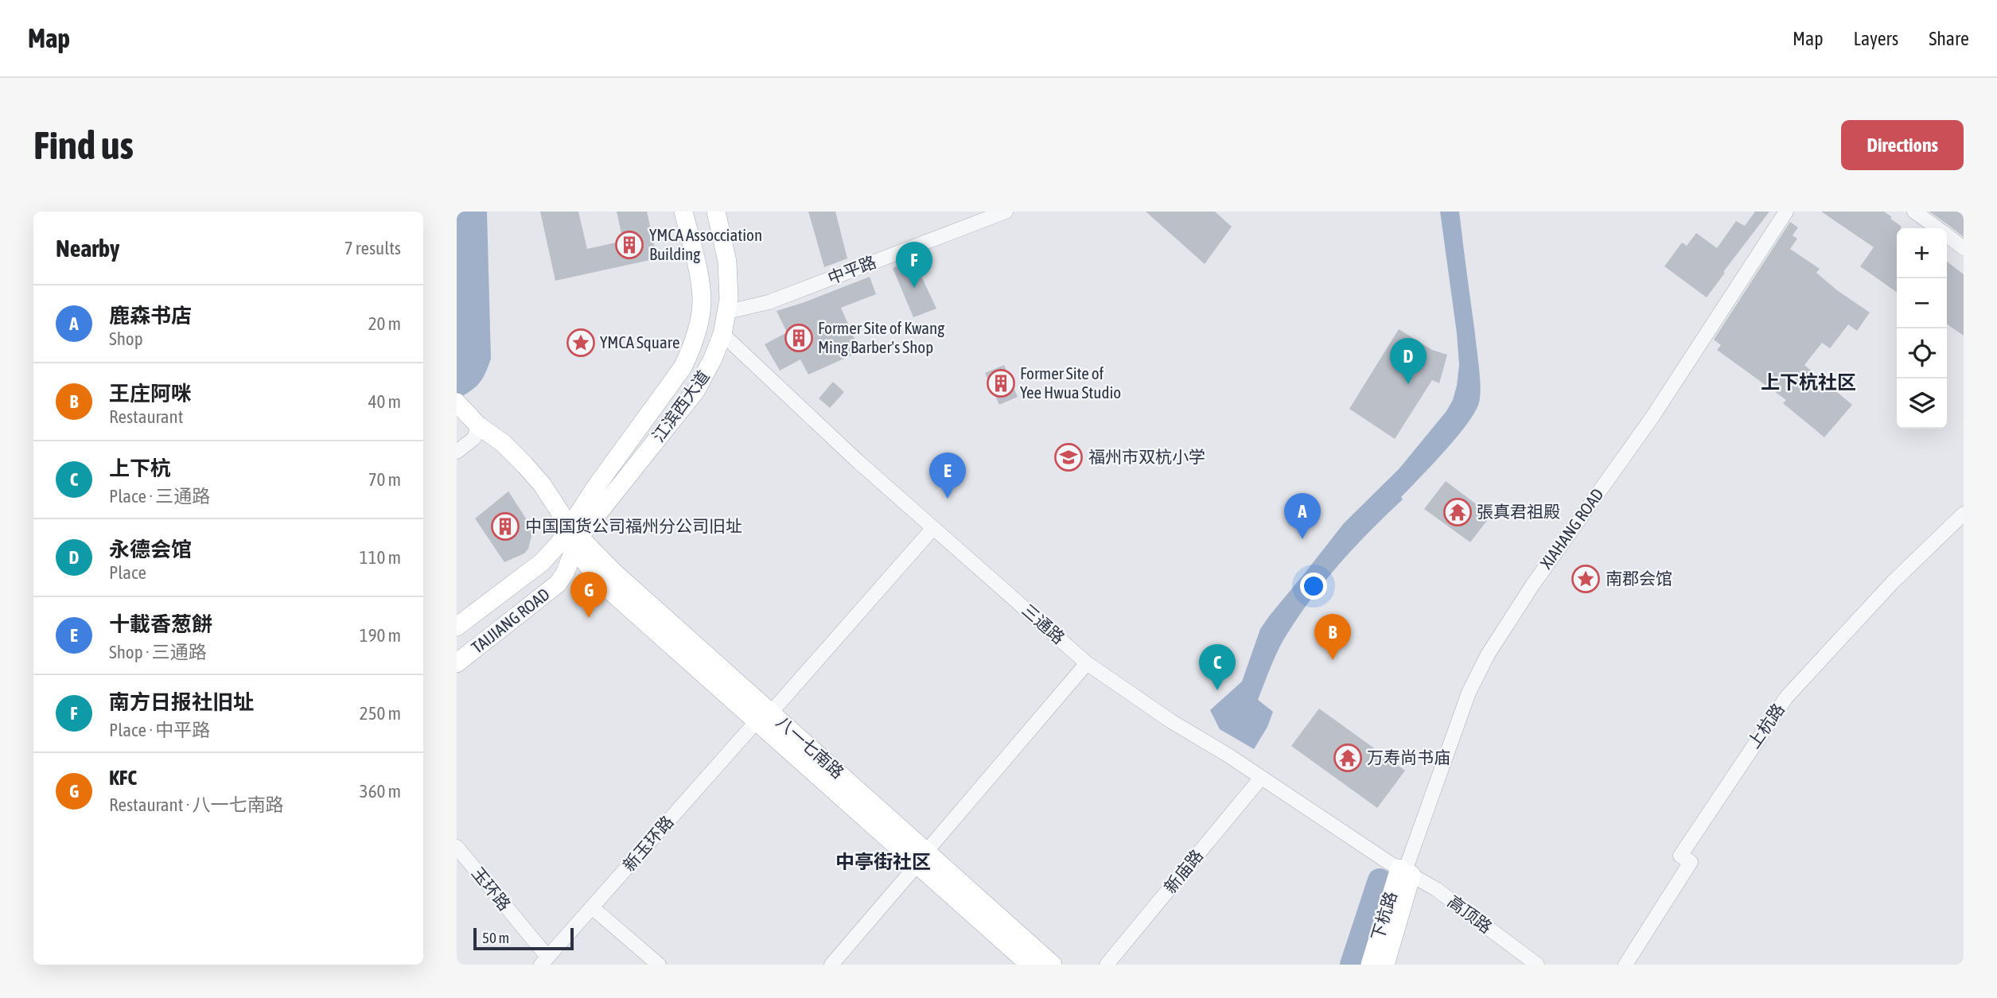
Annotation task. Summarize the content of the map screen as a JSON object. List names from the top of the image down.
{
  "streets": {
    "main road": [
      "江滨西大道",
      "TAIJIANG ROAD",
      "八一七南路",
      "下杭路"
    ],
    "street": [
      "中平路",
      "XIAHANG ROAD",
      "三通路",
      "上杭路",
      "新玉环路",
      "新庙路",
      "玉环路",
      "高顶路"
    ]
  },
  "crossings": [
    ["中平路", "江滨西大道"],
    ["江滨西大道", "TAIJIANG ROAD"],
    ["江滨西大道", "三通路"],
    ["江滨西大道", "八一七南路"],
    ["XIAHANG ROAD", "三通路"],
    ["XIAHANG ROAD", "高顶路"],
    ["XIAHANG ROAD", "下杭路"],
    ["TAIJIANG ROAD", "八一七南路"],
    ["三通路", "新玉环路"],
    ["三通路", "新庙路"],
    ["三通路", "高顶路"],
    ["三通路", "下杭路"],
    ["八一七南路", "新玉环路"],
    ["新玉环路", "玉环路"],
    ["高顶路", "下杭路"]
  ],
  "districts": ["上下杭社区", "中亭街社区"],
  "places": {
    "building": [
      "YMCA Assocciation Building",
      "Former Site of Kwang Ming Barber's Shop",
      "Former Site of Yee Hwua Studio",
      "中国国货公司福州分公司旧址"
    ],
    "place": ["YMCA Square", "南郡会馆"],
    "school or university": ["福州市双杭小学"],
    "temple": ["張真君祖殿", "万寿尚书庙"]
  },
  "scale_bar": "50 m",
  "page": {
    "header": "Map",
    "nav": ["Map", "Layers", "Share"],
    "buttons": "Directions",
    "title": "Find us",
    "heading": ["Nearby", "7 results"],
    "map_buttons": ["+", "−"],
    "pins": [
      "F",
      "D",
      "E",
      "A",
      "G",
      "B",
      "C"
    ],
    "list": [
      {
        "mark": "A",
        "name": "鹿森书店",
        "note": "Shop",
        "value": "20 m"
      },
      {
        "mark": "B",
        "name": "王庄阿咪",
        "note": "Restaurant",
        "value": "40 m"
      },
      {
        "mark": "C",
        "name": "上下杭",
        "note": "Place · 三通路",
        "value": "70 m"
      },
      {
        "mark": "D",
        "name": "永德会馆",
        "note": "Place",
        "value": "110 m"
      },
      {
        "mark": "E",
        "name": "十載香葱餅",
        "note": "Shop · 三通路",
        "value": "190 m"
      },
      {
        "mark": "F",
        "name": "南方日报社旧址",
        "note": "Place · 中平路",
        "value": "250 m"
      },
      {
        "mark": "G",
        "name": "KFC",
        "note": "Restaurant · 八一七南路",
        "value": "360 m"
      }
    ],
    "scale": "50 m"
  }
}
